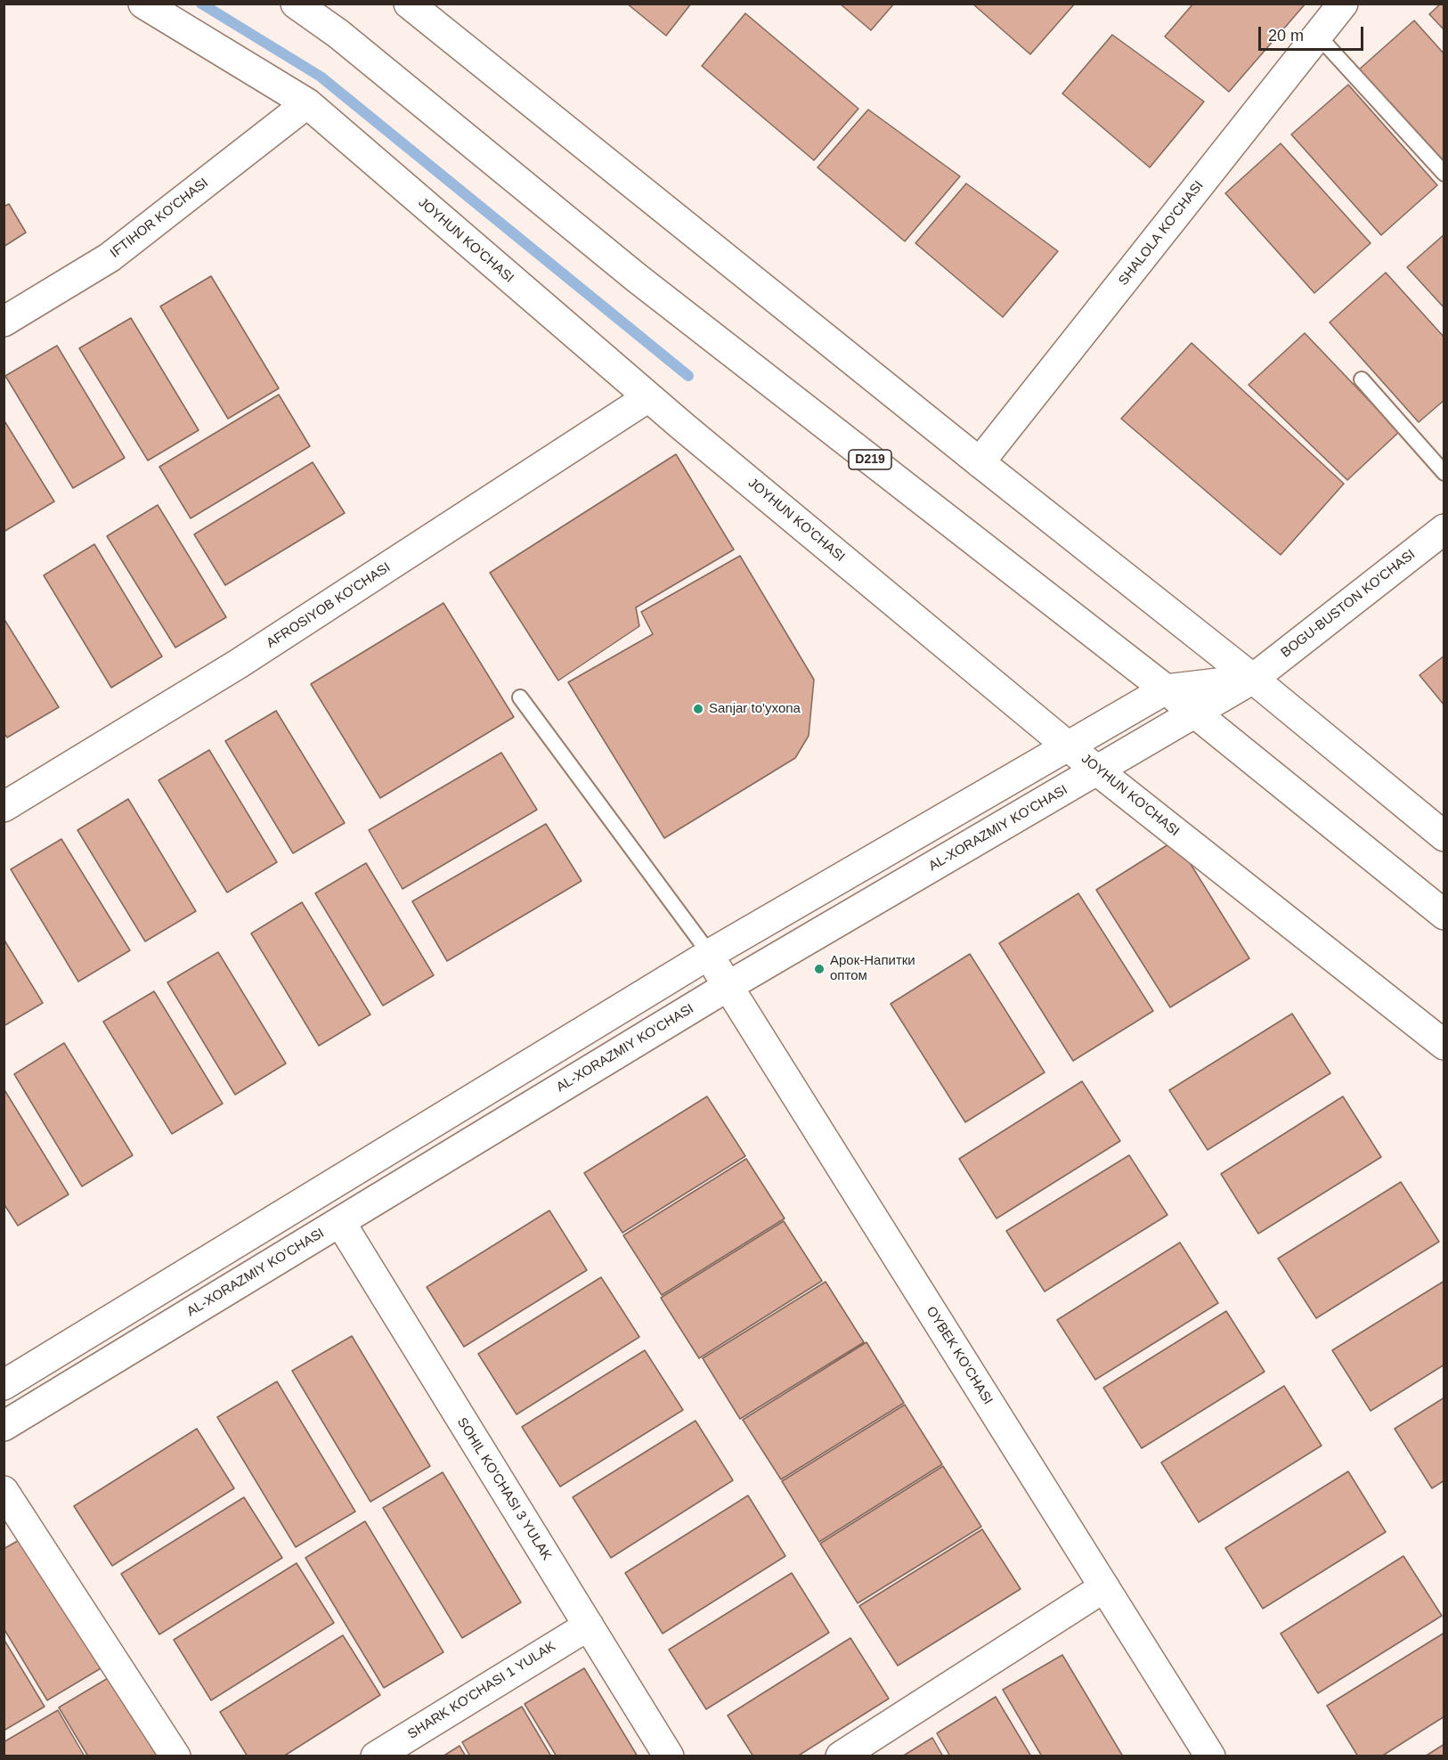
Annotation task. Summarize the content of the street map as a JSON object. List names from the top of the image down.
{
  "streets": {
    "street": [
      "IFTIHOR KO'CHASI",
      "SHALOLA KO'CHASI",
      "JOYHUN KO'CHASI",
      "D219",
      "BOGU-BUSTON KO'CHASI",
      "AFROSIYOB KO'CHASI",
      "AL-XORAZMIY KO’CHASI",
      "OYBEK KO'CHASI",
      "SOHIL KO'CHASI 3 YULAK",
      "SHARK KO'CHASI 1 YULAK"
    ]
  },
  "crossings": [
    ["IFTIHOR KO'CHASI", "JOYHUN KO'CHASI"],
    ["JOYHUN KO'CHASI", "AFROSIYOB KO'CHASI"],
    ["JOYHUN KO'CHASI", "AL-XORAZMIY KO’CHASI"],
    ["D219", "AL-XORAZMIY KO’CHASI"],
    ["BOGU-BUSTON KO'CHASI", "AL-XORAZMIY KO’CHASI"],
    ["AL-XORAZMIY KO’CHASI", "OYBEK KO'CHASI"],
    ["AL-XORAZMIY KO’CHASI", "SOHIL KO'CHASI 3 YULAK"],
    ["SOHIL KO'CHASI 3 YULAK", "SHARK KO'CHASI 1 YULAK"]
  ],
  "places": ["Sanjar to'yxona", "Арок-Напитки оптом"],
  "scale_bar": "20 m"
}
